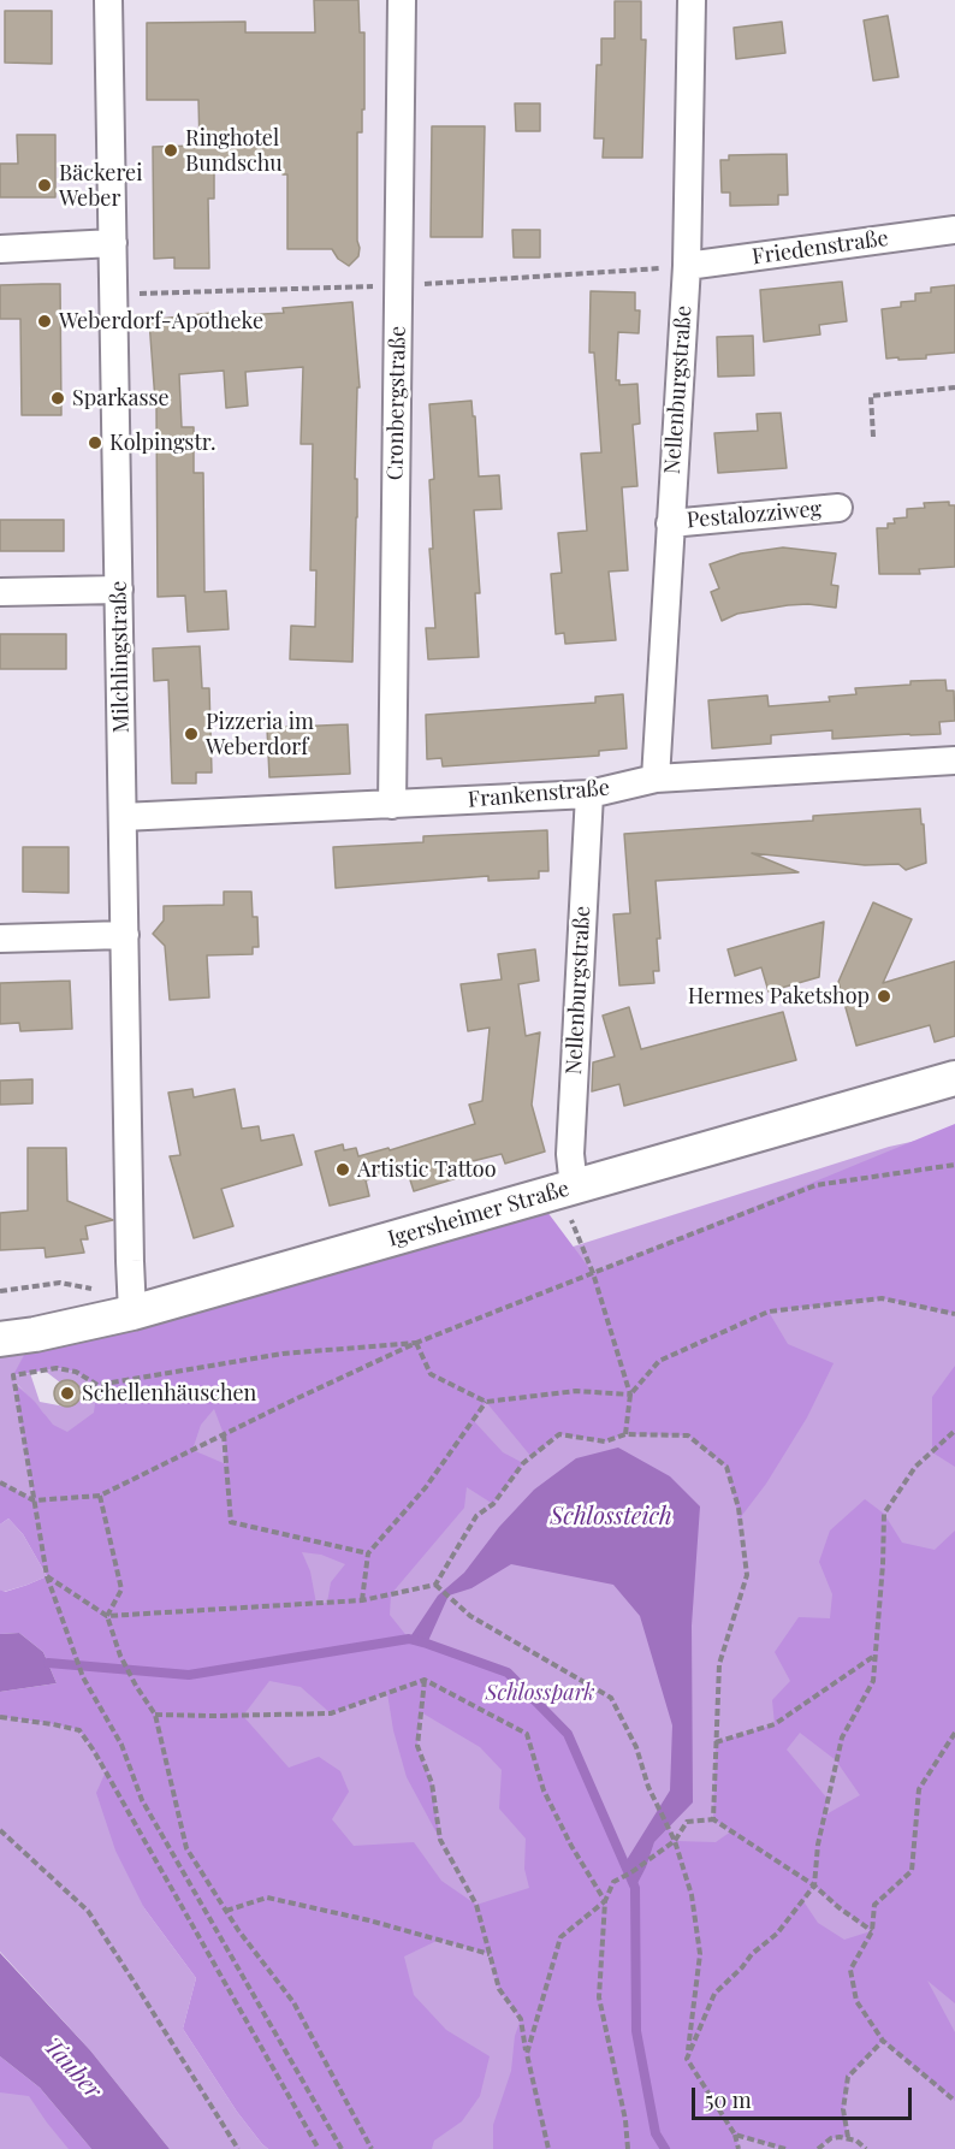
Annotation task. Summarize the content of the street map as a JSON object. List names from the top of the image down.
{
  "streets": {
    "street": [
      "Friedenstraße",
      "Nellenburgstraße",
      "Cronbergstraße",
      "Pestalozziweg",
      "Milchlingstraße",
      "Frankenstraße",
      "Igersheimer Straße"
    ]
  },
  "crossings": [
    ["Friedenstraße", "Nellenburgstraße"],
    ["Nellenburgstraße", "Pestalozziweg"],
    ["Nellenburgstraße", "Frankenstraße"],
    ["Nellenburgstraße", "Igersheimer Straße"],
    ["Cronbergstraße", "Frankenstraße"],
    ["Milchlingstraße", "Frankenstraße"],
    ["Milchlingstraße", "Igersheimer Straße"]
  ],
  "water": ["Schlossteich", "Tauber"],
  "parks": ["Schlosspark"],
  "places": [
    "Ringhotel Bundschu",
    "Bäckerei Weber",
    "Weberdorf-Apotheke",
    "Sparkasse",
    "Kolpingstr.",
    "Pizzeria im Weberdorf",
    "Hermes Paketshop",
    "Artistic Tattoo",
    "Schellenhäuschen"
  ],
  "scale_bar": "50 m"
}
